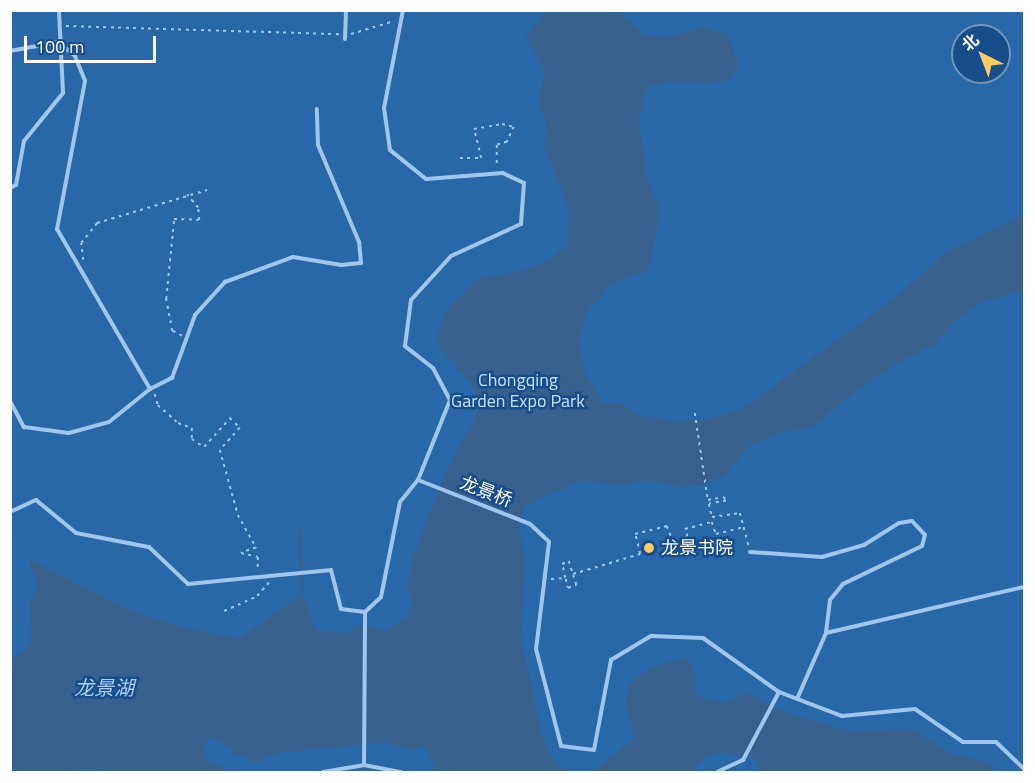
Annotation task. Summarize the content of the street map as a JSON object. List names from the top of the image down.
{
  "streets": {
    "lane": ["龙景桥"]
  },
  "water": ["龙景湖"],
  "parks": ["Chongqing Garden Expo Park"],
  "places": ["龙景书院"],
  "scale_bar": "100 m",
  "north": "top left"
}
